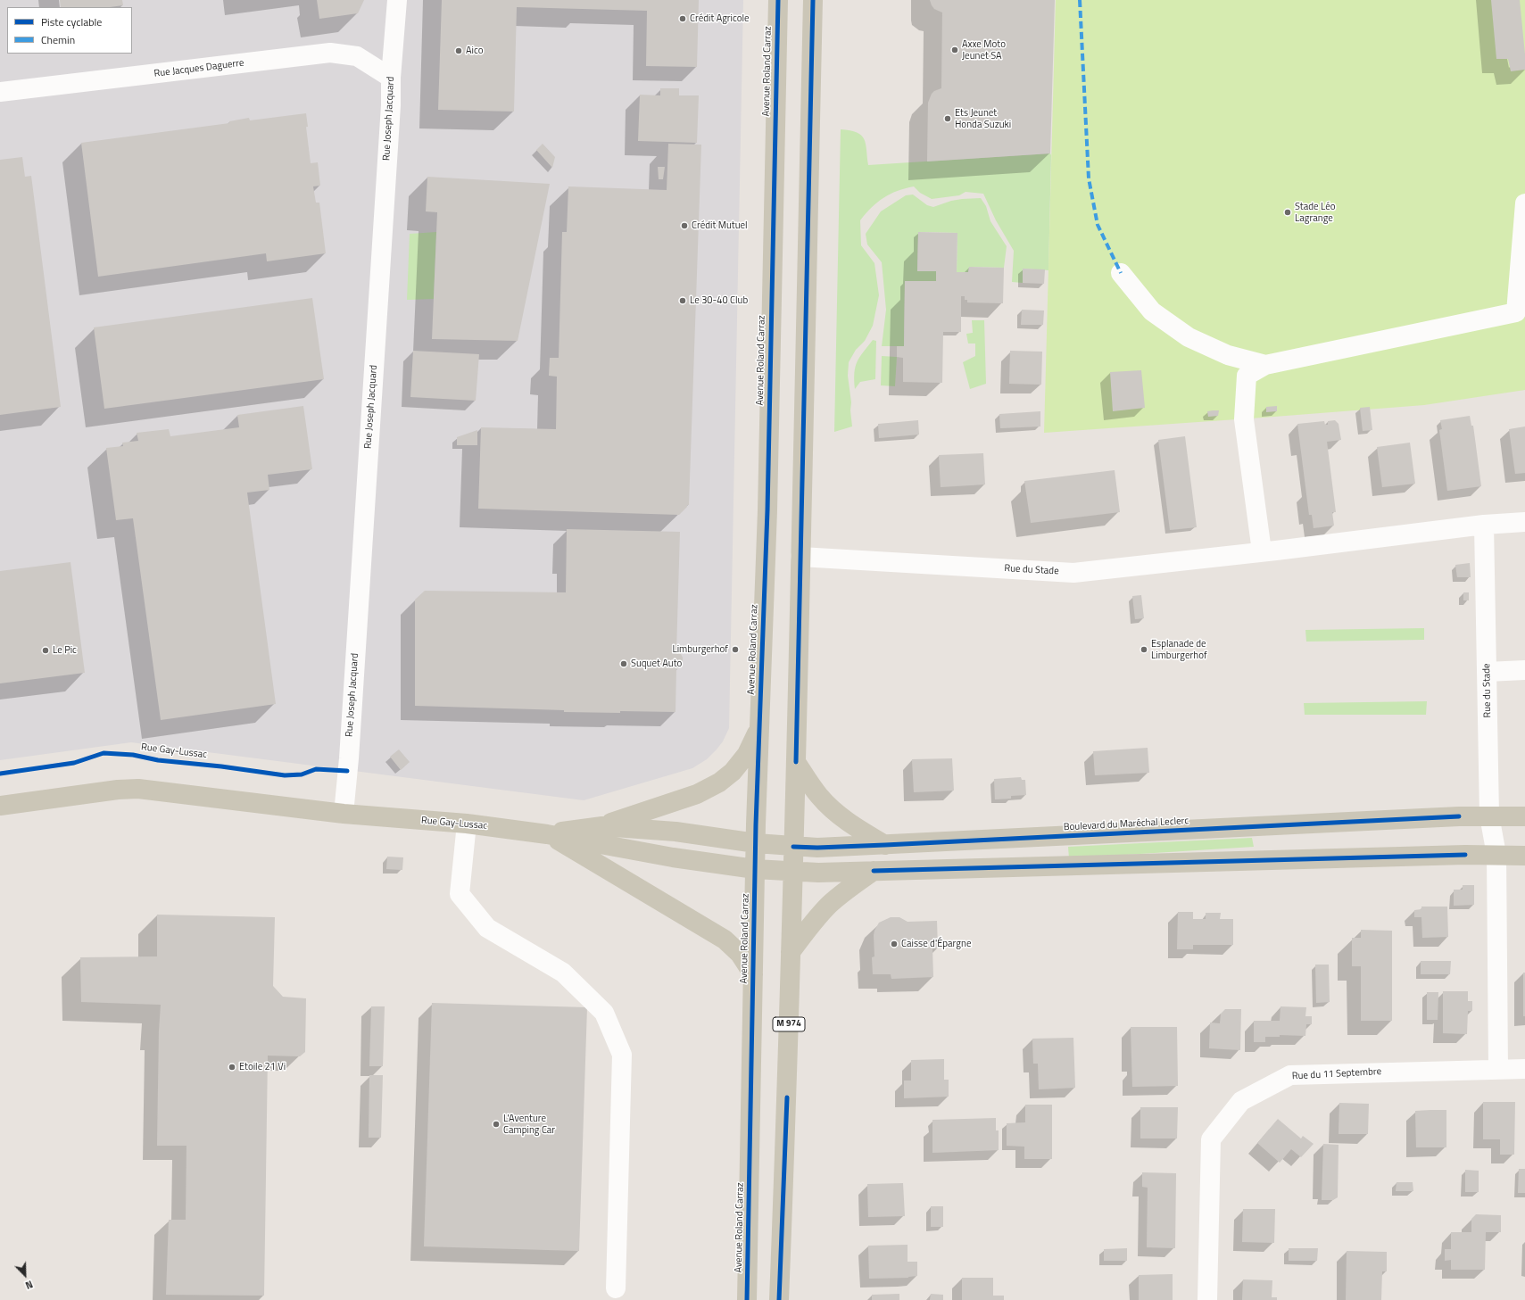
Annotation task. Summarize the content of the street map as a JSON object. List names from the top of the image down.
{
  "streets": {
    "main road": [
      "Avenue Roland Carraz",
      "Rue Gay-Lussac",
      "Boulevard du Maréchal Leclerc",
      "M 974"
    ],
    "street": [
      "Rue Jacques Daguerre",
      "Rue Joseph Jacquard",
      "Rue du Stade",
      "Rue du 11 Septembre"
    ]
  },
  "crossings": [
    ["Rue Jacques Daguerre", "Rue Joseph Jacquard"],
    ["Avenue Roland Carraz", "Rue Gay-Lussac"],
    ["Rue Joseph Jacquard", "Rue Gay-Lussac"],
    ["Rue du Stade", "Boulevard du Maréchal Leclerc"],
    ["Rue Gay-Lussac", "Boulevard du Maréchal Leclerc"],
    ["Rue Gay-Lussac", "M 974"]
  ],
  "places": [
    "Crédit Agricole",
    "Axxe Moto Jeunet SA",
    "Aico",
    "Ets Jeunet Honda Suzuki",
    "Stade Léo Lagrange",
    "Crédit Mutuel",
    "Le 30-40 Club",
    "Limburgerhof",
    "Esplanade de Limburgerhof",
    "Le Pic",
    "Suquet Auto",
    "Caisse d'Épargne",
    "Etoile 21 Vi",
    "L'Aventure Camping Car"
  ],
  "legend": ["Piste cyclable", "Chemin"],
  "north": "bottom right"
}
